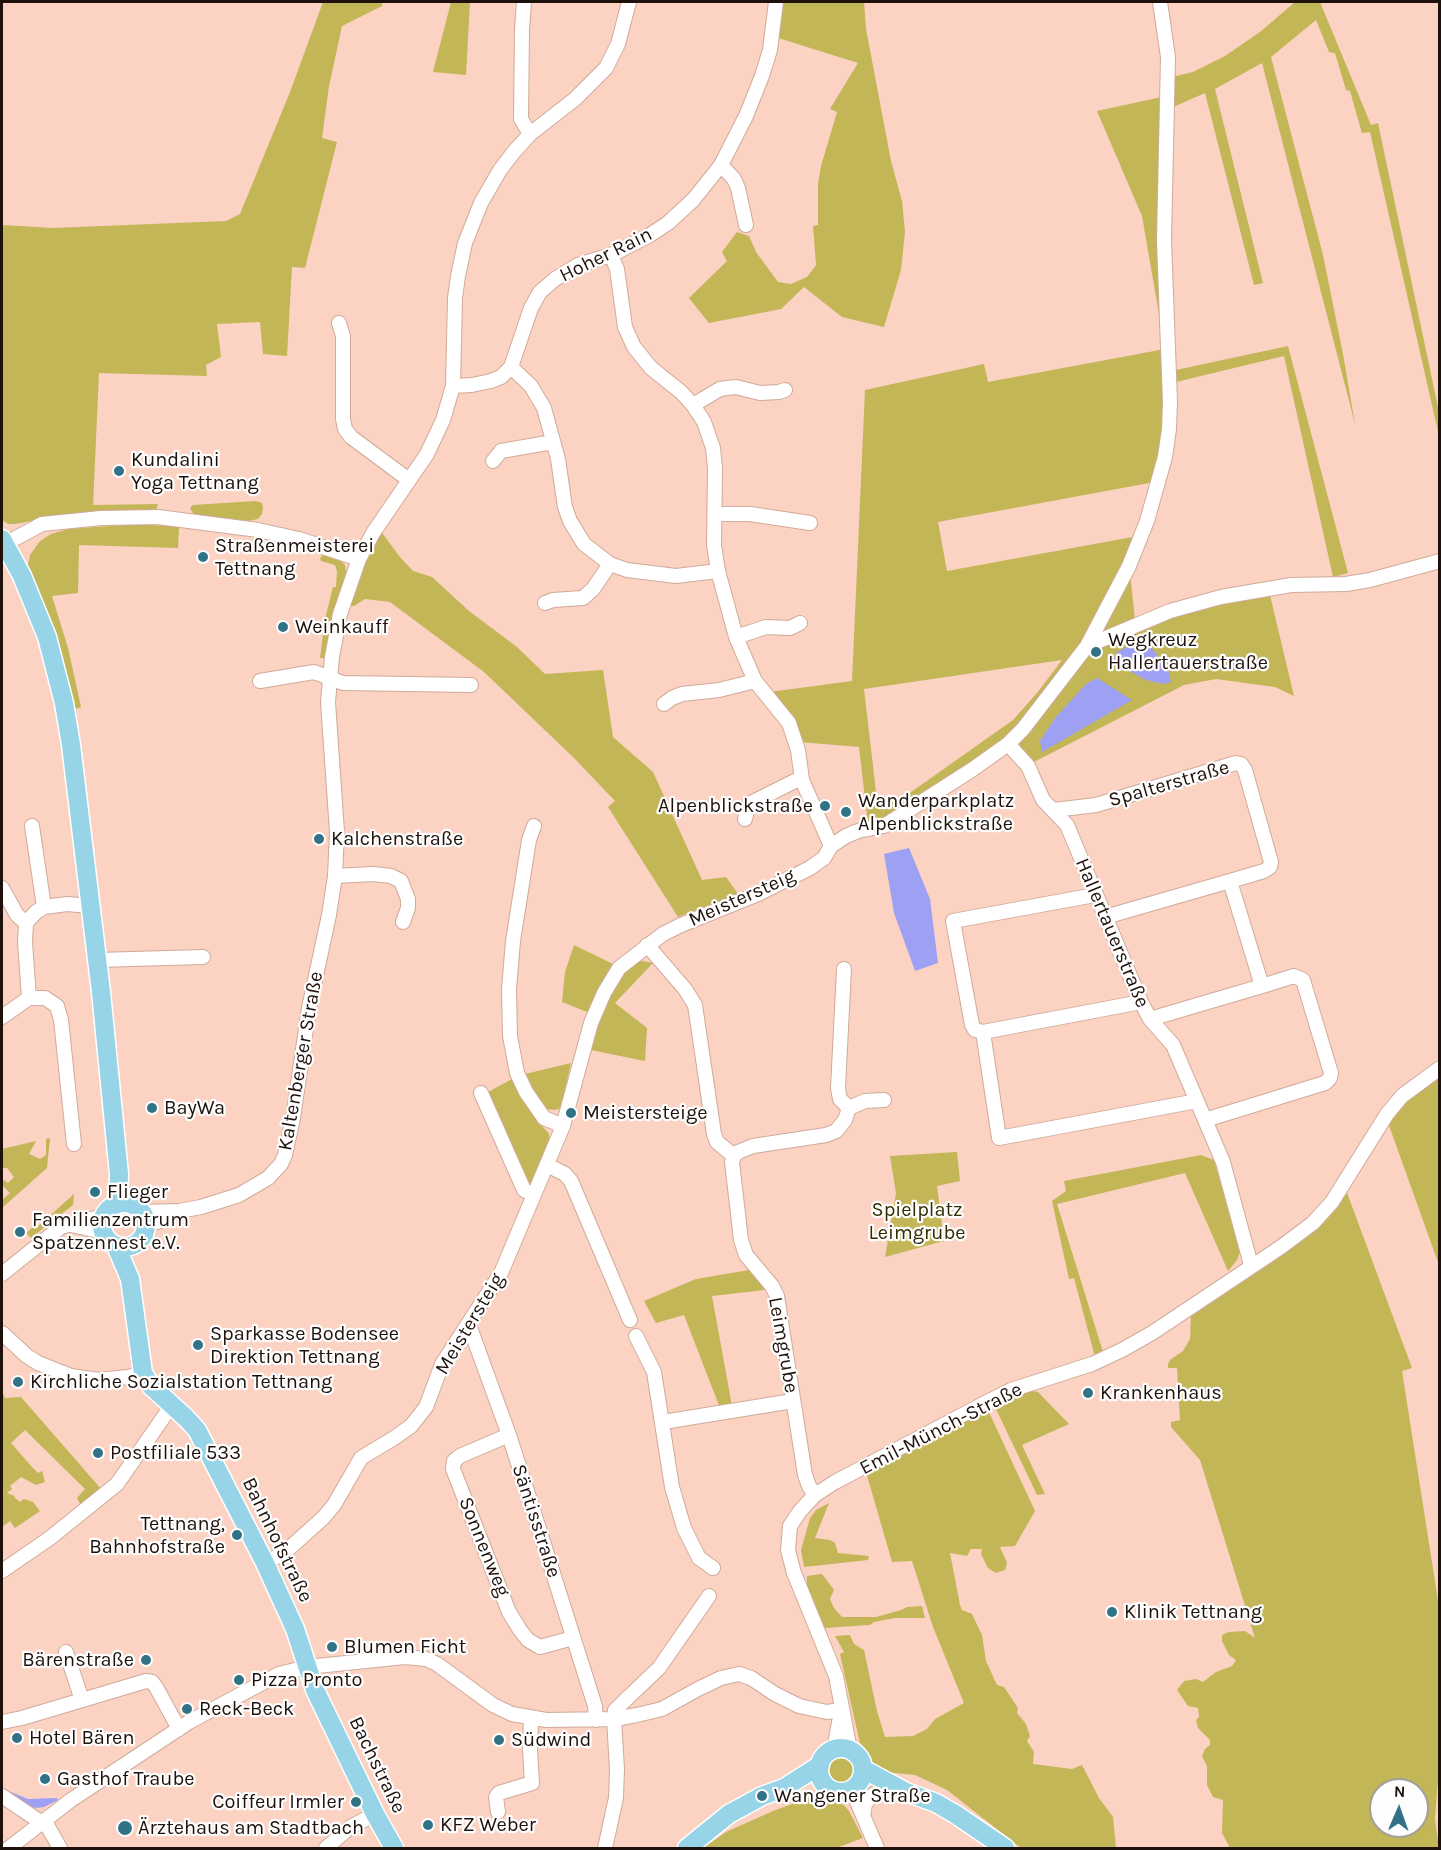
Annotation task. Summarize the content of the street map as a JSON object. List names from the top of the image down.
{
  "streets": {
    "main road": ["Bahnhofstraße", "Bachstraße"],
    "street": [
      "Hoher Rain",
      "Spalterstraße",
      "Meistersteig",
      "Hallertauerstraße",
      "Kaltenberger Straße",
      "Leimgrube",
      "Emil-Münch-Straße",
      "Säntisstraße",
      "Sonnenweg"
    ]
  },
  "crossings": [
    ["Spalterstraße", "Hallertauerstraße"],
    ["Meistersteig", "Hallertauerstraße"],
    ["Meistersteig", "Säntisstraße"],
    ["Meistersteig", "Bahnhofstraße"],
    ["Hallertauerstraße", "Emil-Münch-Straße"],
    ["Leimgrube", "Emil-Münch-Straße"],
    ["Säntisstraße", "Sonnenweg"],
    ["Bahnhofstraße", "Bachstraße"]
  ],
  "parks": ["Spielplatz Leimgrube"],
  "places": [
    "Kundalini Yoga Tettnang",
    "Straßenmeisterei Tettnang",
    "Weinkauff",
    "Wegkreuz Hallertauerstraße",
    "Alpenblickstraße",
    "Wanderparkplatz Alpenblickstraße",
    "Kalchenstraße",
    "BayWa",
    "Meistersteige",
    "Flieger",
    "Familienzentrum Spatzennest e.V.",
    "Sparkasse Bodensee Direktion Tettnang",
    "Kirchliche Sozialstation Tettnang",
    "Krankenhaus",
    "Postfiliale 533",
    "Tettnang, Bahnhofstraße",
    "Klinik Tettnang",
    "Blumen Ficht",
    "Bärenstraße",
    "Pizza Pronto",
    "Reck-Beck",
    "Hotel Bären",
    "Südwind",
    "Gasthof Traube",
    "Wangener Straße",
    "Coiffeur Irmler",
    "KFZ Weber",
    "Ärztehaus am Stadtbach"
  ],
  "north": "top"
}
